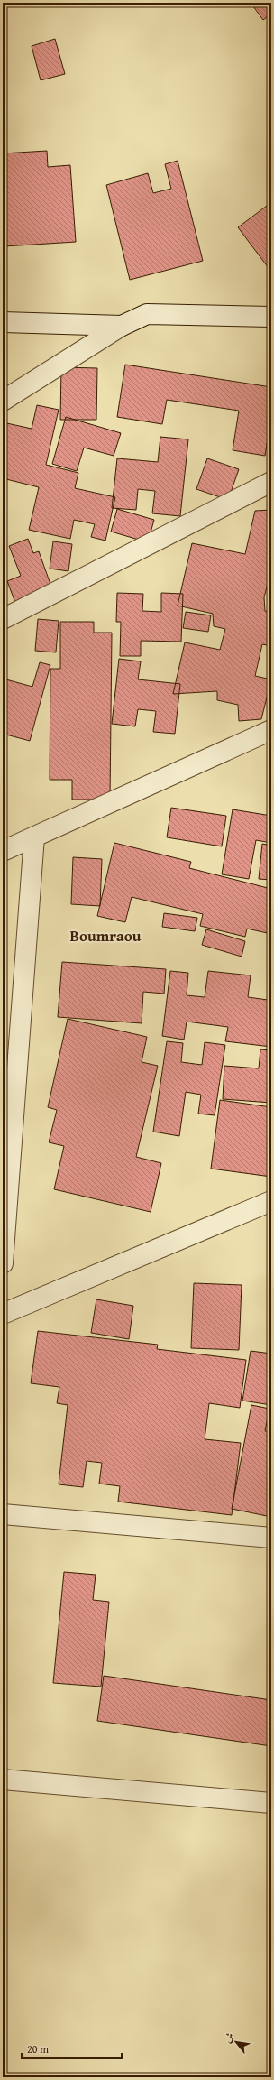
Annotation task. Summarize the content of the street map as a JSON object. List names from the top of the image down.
{
  "districts": ["Boumraou"],
  "scale_bar": "20 m",
  "north": "top left"
}
